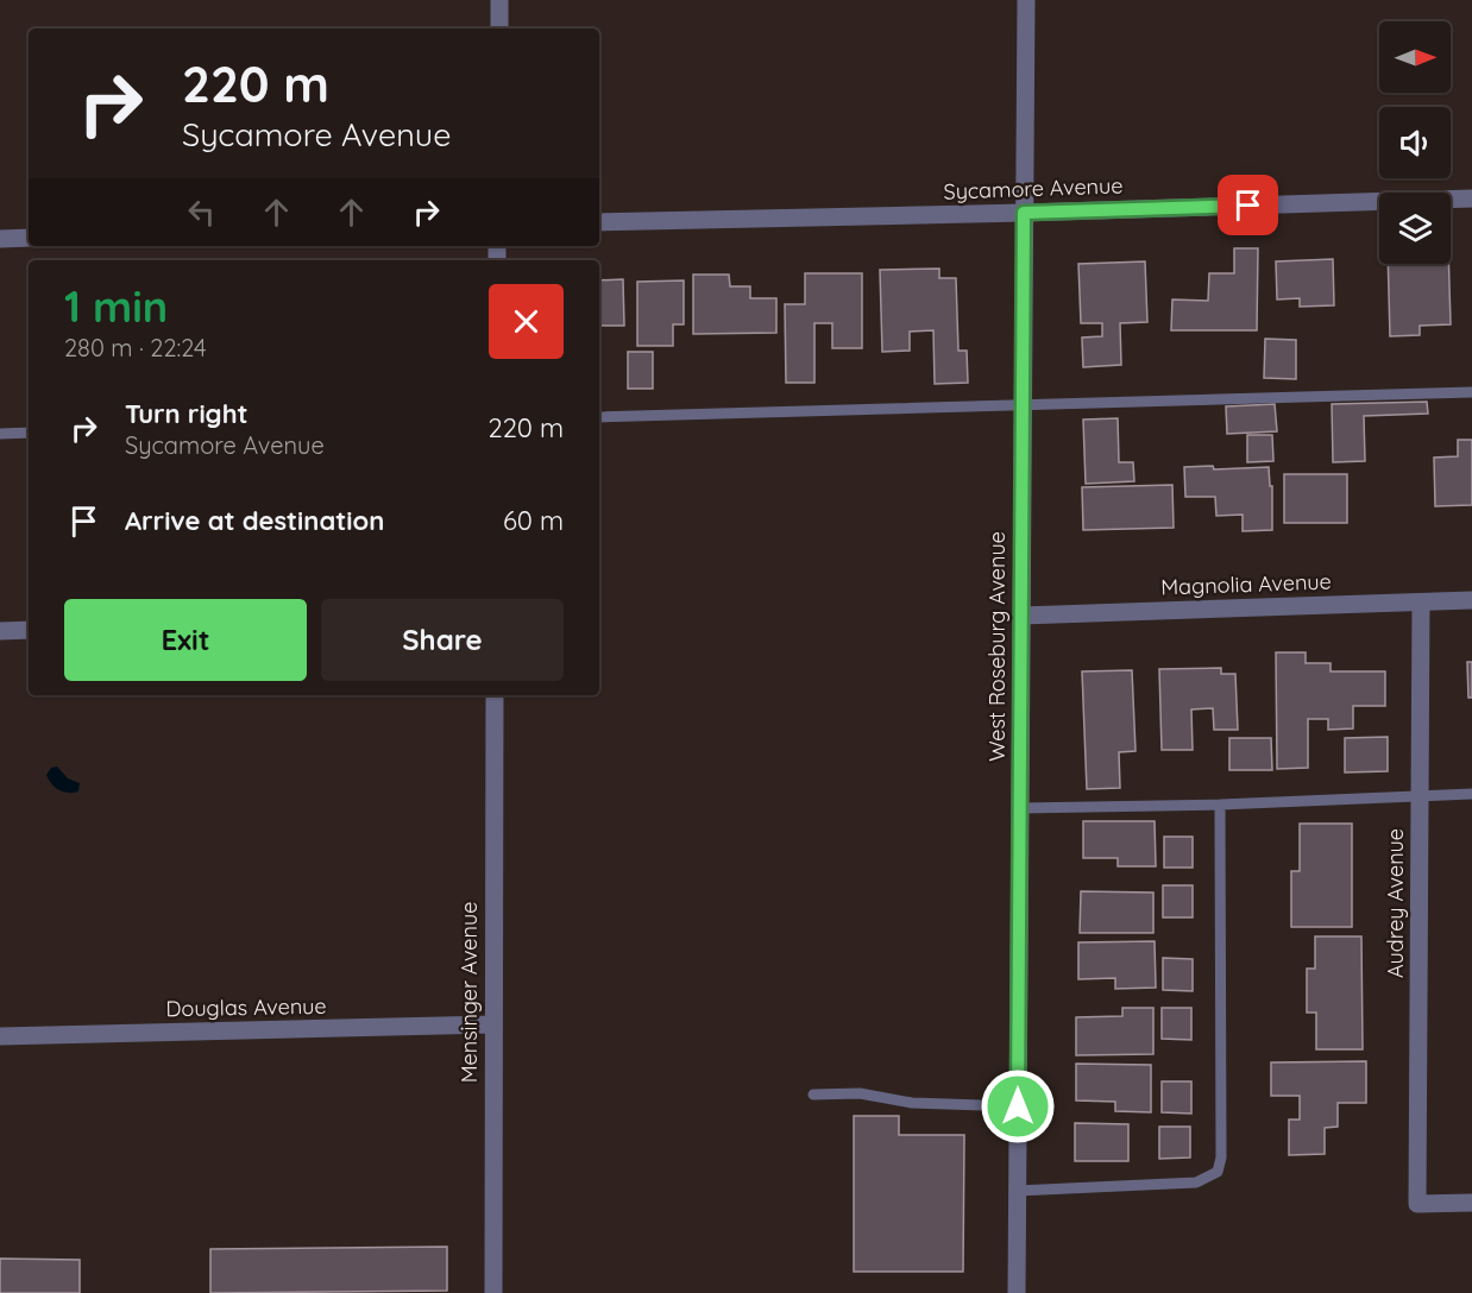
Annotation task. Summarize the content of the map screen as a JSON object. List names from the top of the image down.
{
  "streets": {
    "street": [
      "Sycamore Avenue",
      "Magnolia Avenue",
      "West Roseburg Avenue",
      "Audrey Avenue",
      "Mensinger Avenue",
      "Douglas Avenue"
    ]
  },
  "crossings": [
    ["Sycamore Avenue", "West Roseburg Avenue"],
    ["Magnolia Avenue", "West Roseburg Avenue"],
    ["Magnolia Avenue", "Audrey Avenue"],
    ["Mensinger Avenue", "Douglas Avenue"]
  ],
  "north": "right",
  "page": {
    "turn": ["220 m", "Sycamore Avenue"],
    "heading": ["1 min", "280 m · 22:24"],
    "list": [
      {
        "name": "Turn right",
        "note": "Sycamore Avenue",
        "value": "220 m"
      },
      {
        "name": "Arrive at destination",
        "value": "60 m"
      }
    ],
    "buttons": ["Exit", "Share"]
  }
}
